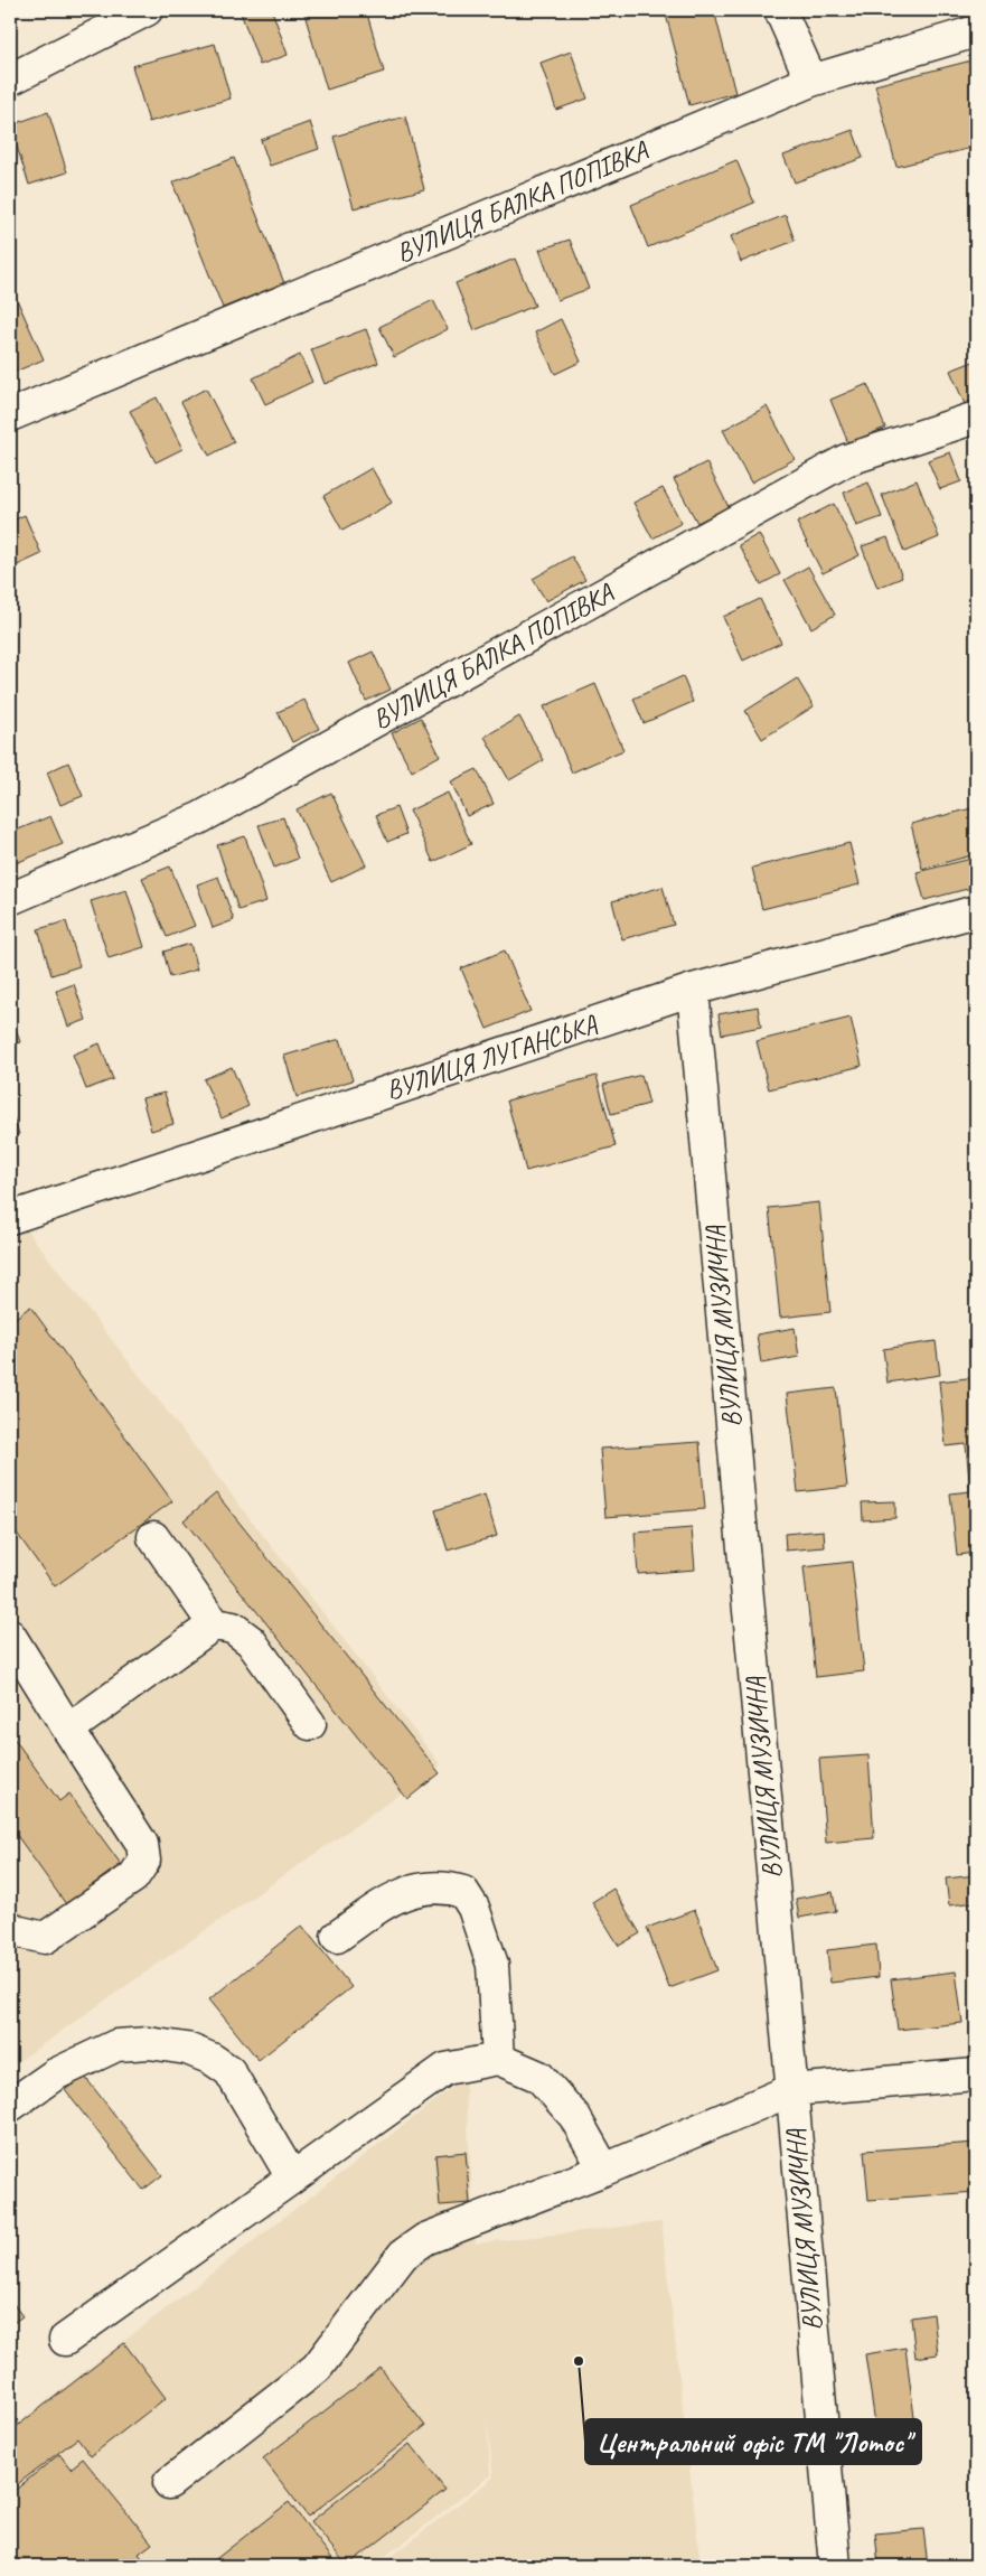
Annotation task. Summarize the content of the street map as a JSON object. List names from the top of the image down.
{
  "streets": {
    "street": ["ВУЛИЦЯ БАЛКА ПОПІВКА", "ВУЛИЦЯ ЛУГАНСЬКА", "ВУЛИЦЯ МУЗИЧНА"]
  },
  "crossings": [
    ["ВУЛИЦЯ ЛУГАНСЬКА", "ВУЛИЦЯ МУЗИЧНА"]
  ],
  "places": ["Центральний офіс ТМ \"Лотос\""]
}
